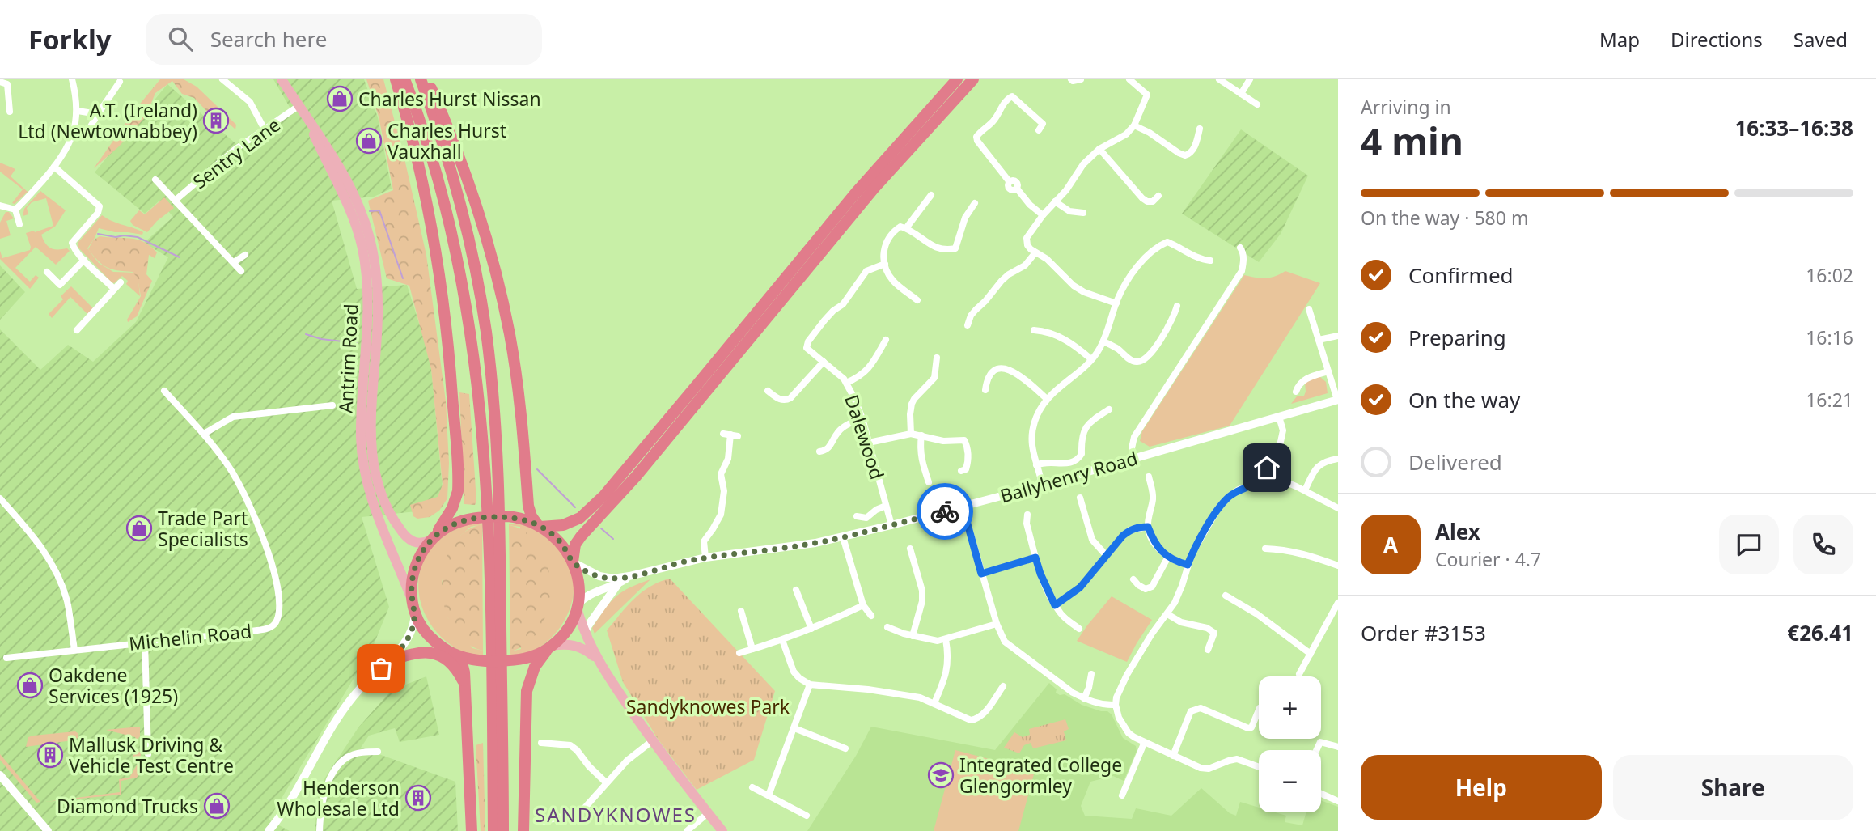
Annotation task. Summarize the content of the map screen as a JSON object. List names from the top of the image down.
{
  "streets": {
    "main road": ["Antrim Road", "Ballyhenry Road"],
    "street": ["Sentry Lane", "Dalewood", "Michelin Road"]
  },
  "crossings": [
    ["Sentry Lane", "Antrim Road"],
    ["Antrim Road", "Ballyhenry Road"],
    ["Dalewood", "Ballyhenry Road"]
  ],
  "districts": ["SANDYKNOWES"],
  "parks": ["Sandyknowes Park"],
  "places": {
    "shop": [
      "Charles Hurst Nissan",
      "Charles Hurst Vauxhall",
      "Trade Part Specialists",
      "Oakdene Services (1925)",
      "Diamond Trucks"
    ],
    "building": ["A.T. (Ireland) Ltd (Newtownabbey)", "Mallusk Driving & Vehicle Test Centre", "Henderson Wholesale Ltd"],
    "school or university": ["Integrated College Glengormley"]
  },
  "page": {
    "header": "Forkly",
    "search": "Search here",
    "nav": ["Map", "Directions", "Saved"],
    "heading": ["4 min", "Arriving in", "16:33–16:38"],
    "panel": [
      "Alex",
      "Courier · 4.7",
      "Order #3153",
      "€26.41"
    ],
    "bar": "On the way · 580 m",
    "list": [
      ["Confirmed", "16:02"],
      ["Preparing", "16:16"],
      ["On the way", "16:21"],
      "Delivered"
    ],
    "round": "A",
    "map_buttons": ["+", "−"],
    "buttons": ["Help", "Share"]
  }
}
